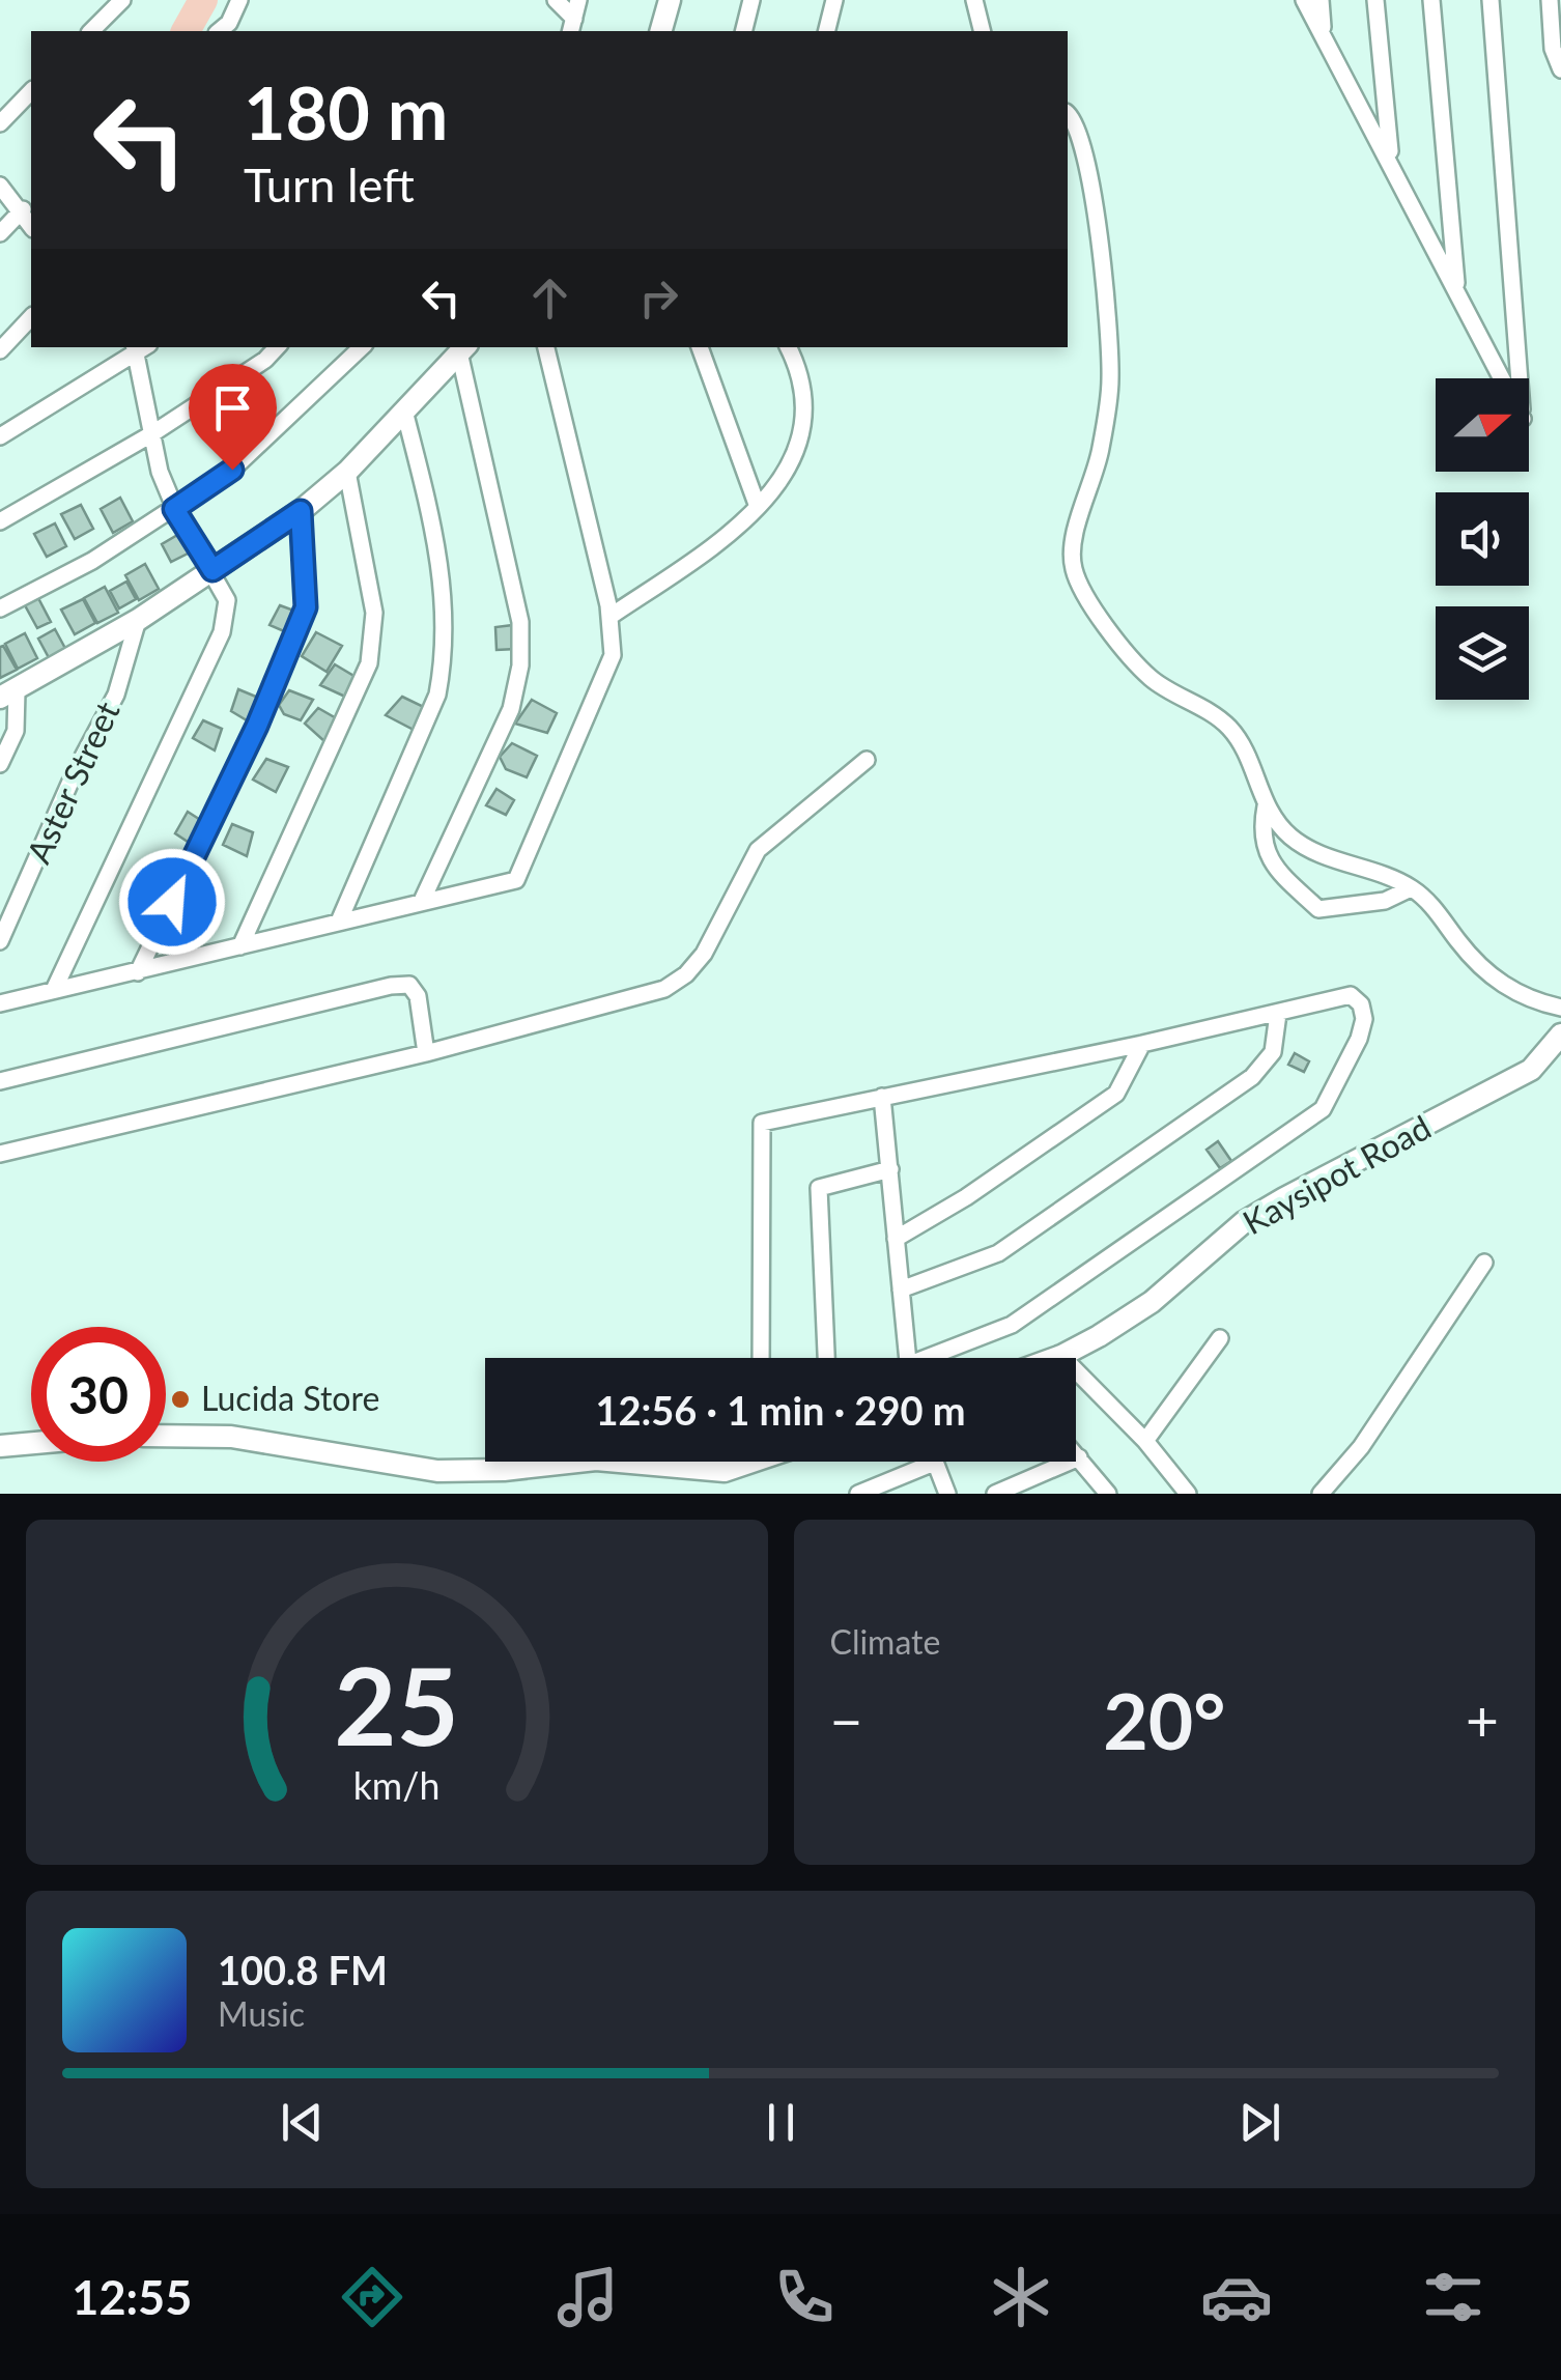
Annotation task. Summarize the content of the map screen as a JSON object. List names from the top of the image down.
{
  "streets": {
    "street": ["Aster Street", "Kaysipot Road"]
  },
  "places": ["Lucida Store"],
  "north": "right",
  "page": {
    "turn": ["180 m", "Turn left"],
    "limit": "30",
    "trip": "12:56 · 1 min · 290 m",
    "tile": "Climate",
    "heat": ["−", "20°", "+"],
    "song": ["100.8 FM", "Music"],
    "tabs": "12:55",
    "gauge": ["25", "km/h"]
  }
}
